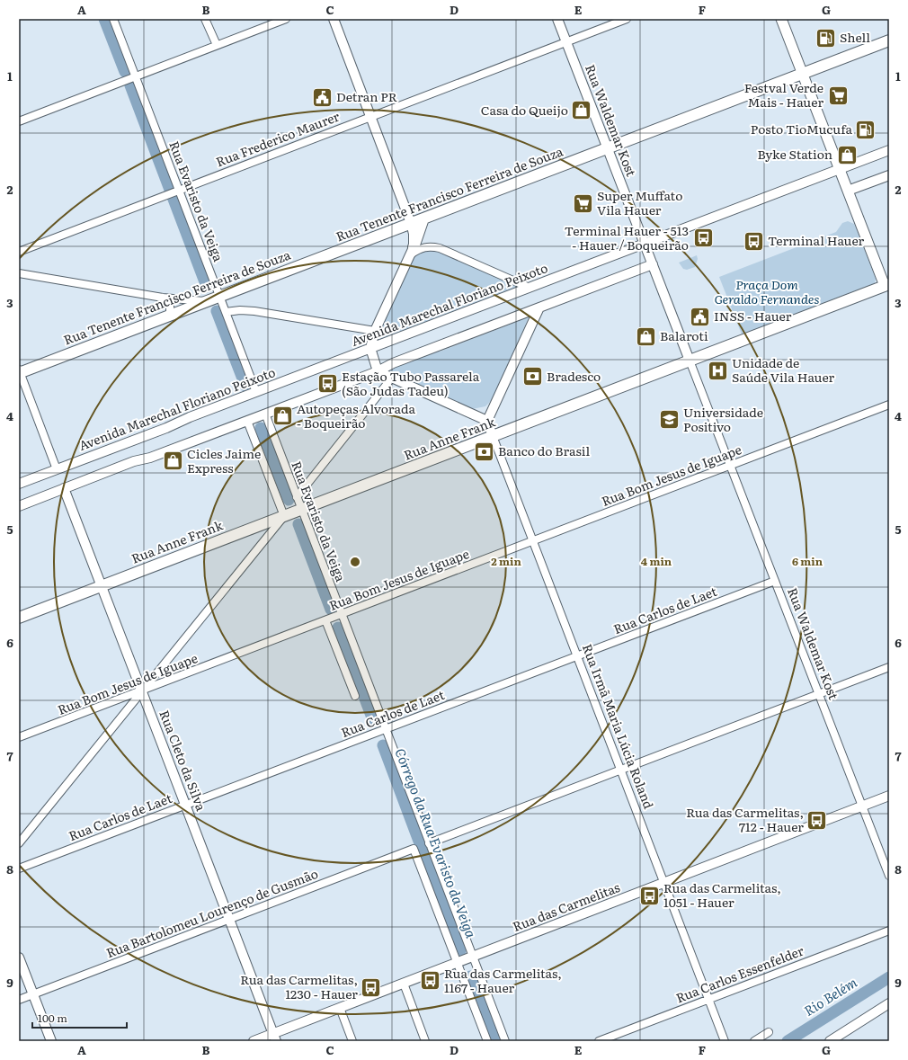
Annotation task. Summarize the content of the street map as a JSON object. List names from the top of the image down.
{
  "streets": {
    "main road": ["Rua Tenente Francisco Ferreira de Souza", "Rua Anne Frank"],
    "street": [
      "Rua Waldemar Kost",
      "Rua Frederico Maurer",
      "Rua Evaristo da Veiga",
      "Avenida Marechal Floriano Peixoto",
      "Rua Bom Jesus de Iguape",
      "Rua Carlos de Laet",
      "Rua Irmã Maria Lúcia Roland",
      "Rua Cleto da Silva",
      "Rua das Carmelitas",
      "Rua Bartolomeu Lourenço de Gusmão",
      "Rua Carlos Essenfelder"
    ]
  },
  "crossings": [
    ["Rua Waldemar Kost", "Rua Frederico Maurer"],
    ["Rua Waldemar Kost", "Rua Tenente Francisco Ferreira de Souza"],
    ["Rua Waldemar Kost", "Avenida Marechal Floriano Peixoto"],
    ["Rua Waldemar Kost", "Rua Anne Frank"],
    ["Rua Waldemar Kost", "Rua Bom Jesus de Iguape"],
    ["Rua Waldemar Kost", "Rua Carlos de Laet"],
    ["Rua Waldemar Kost", "Rua das Carmelitas"],
    ["Rua Frederico Maurer", "Rua Evaristo da Veiga"],
    ["Rua Tenente Francisco Ferreira de Souza", "Rua Evaristo da Veiga"],
    ["Rua Evaristo da Veiga", "Avenida Marechal Floriano Peixoto"],
    ["Rua Evaristo da Veiga", "Rua Anne Frank"],
    ["Rua Evaristo da Veiga", "Rua Bom Jesus de Iguape"],
    ["Rua Evaristo da Veiga", "Rua Carlos de Laet"],
    ["Rua Evaristo da Veiga", "Rua das Carmelitas"],
    ["Rua Anne Frank", "Rua Irmã Maria Lúcia Roland"],
    ["Rua Anne Frank", "Rua Cleto da Silva"],
    ["Rua Bom Jesus de Iguape", "Rua Irmã Maria Lúcia Roland"],
    ["Rua Bom Jesus de Iguape", "Rua Cleto da Silva"],
    ["Rua Carlos de Laet", "Rua Irmã Maria Lúcia Roland"],
    ["Rua Carlos de Laet", "Rua Cleto da Silva"],
    ["Rua Irmã Maria Lúcia Roland", "Rua das Carmelitas"],
    ["Rua Irmã Maria Lúcia Roland", "Rua Carlos Essenfelder"],
    ["Rua Cleto da Silva", "Rua das Carmelitas"],
    ["Rua Cleto da Silva", "Rua Bartolomeu Lourenço de Gusmão"],
    ["Rua das Carmelitas", "Rua Bartolomeu Lourenço de Gusmão"]
  ],
  "water": ["Córrego da Rua Evaristo da Veiga", "Rio Belém"],
  "parks": ["Praça Dom Geraldo Fernandes"],
  "places": {
    "fuel station": ["Shell", "Posto TioMucufa"],
    "supermarket": ["Festval Verde Mais - Hauer", "Super Muffato Vila Hauer"],
    "public building": ["Detran PR", "INSS - Hauer"],
    "shop": [
      "Casa do Queijo",
      "Byke Station",
      "Balaroti",
      "Autopeças Alvorada - Boqueirão",
      "Cicles Jaime Express"
    ],
    "bus stop": [
      "Terminal Hauer - 513 - Hauer / Boqueirão",
      "Terminal Hauer",
      "Estação Tubo Passarela (São Judas Tadeu)",
      "Rua das Carmelitas, 712 - Hauer",
      "Rua das Carmelitas, 1051 - Hauer",
      "Rua das Carmelitas, 1167 - Hauer",
      "Rua das Carmelitas, 1230 - Hauer"
    ],
    "hospital": ["Unidade de Saúde Vila Hauer"],
    "bank": ["Bradesco", "Banco do Brasil"],
    "school or university": ["Universidade Positivo"]
  },
  "scale_bar": "100 m",
  "grid": {
    "columns": [
      "A",
      "B",
      "C",
      "D",
      "E",
      "F",
      "G"
    ],
    "rows": [
      "1",
      "2",
      "3",
      "4",
      "5",
      "6",
      "7",
      "8",
      "9"
    ]
  },
  "rings": ["2 min", "4 min", "6 min"]
}
